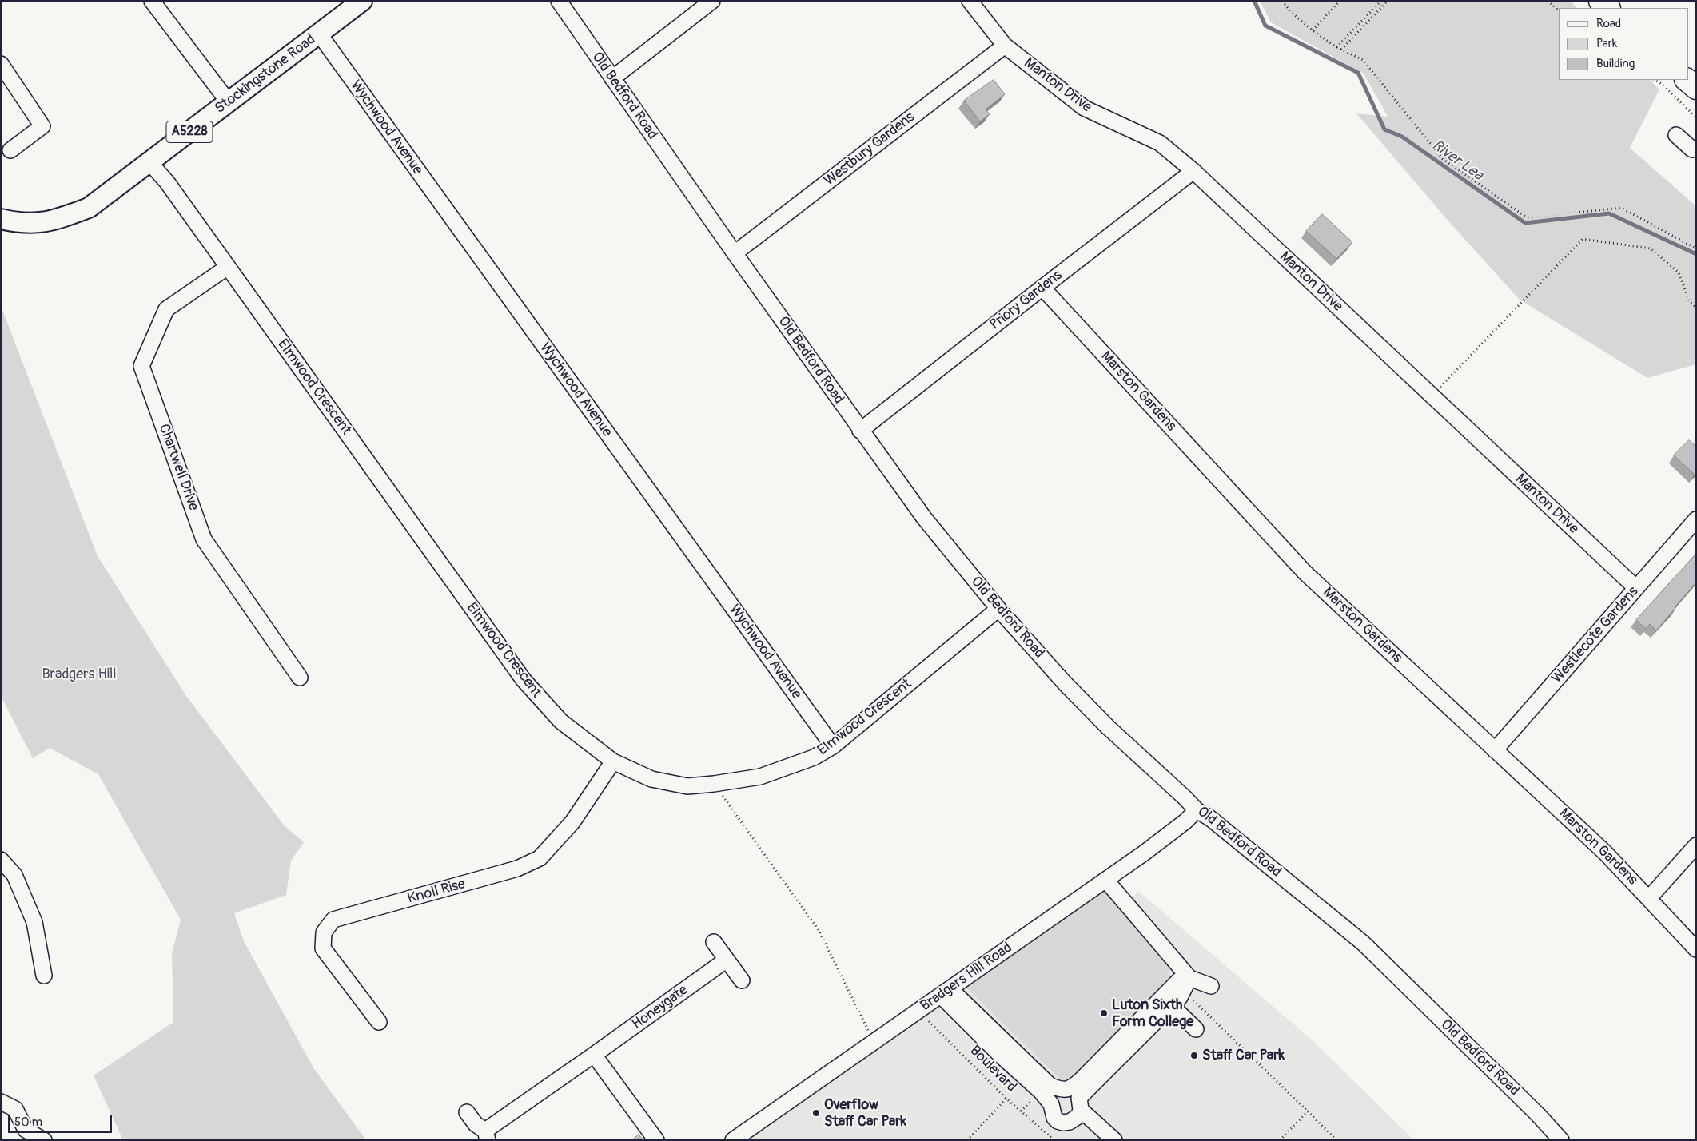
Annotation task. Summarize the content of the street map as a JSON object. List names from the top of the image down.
{
  "streets": {
    "main road": ["Stockingstone Road", "A5228"],
    "street": [
      "Manton Drive",
      "Old Bedford Road",
      "Wychwood Avenue",
      "Westbury Gardens",
      "Priory Gardens",
      "Elmwood Crescent",
      "Marston Gardens",
      "Chartwell Drive",
      "Westlecote Gardens",
      "Knoll Rise",
      "Bradgers Hill Road",
      "Honeygate"
    ],
    "path": ["Boulevard"]
  },
  "crossings": [
    ["Stockingstone Road", "Wychwood Avenue"],
    ["Stockingstone Road", "Elmwood Crescent"],
    ["Manton Drive", "Westbury Gardens"],
    ["Manton Drive", "Priory Gardens"],
    ["Manton Drive", "Westlecote Gardens"],
    ["Old Bedford Road", "Westbury Gardens"],
    ["Old Bedford Road", "Priory Gardens"],
    ["Old Bedford Road", "Elmwood Crescent"],
    ["Old Bedford Road", "Bradgers Hill Road"],
    ["Wychwood Avenue", "Elmwood Crescent"],
    ["Priory Gardens", "Marston Gardens"],
    ["Elmwood Crescent", "Chartwell Drive"],
    ["Elmwood Crescent", "Knoll Rise"],
    ["Marston Gardens", "Westlecote Gardens"],
    ["Bradgers Hill Road", "Boulevard"]
  ],
  "water": ["River Lea"],
  "parks": ["Bradgers Hill"],
  "places": ["Luton Sixth Form College", "Staff Car Park", "Overflow Staff Car Park"],
  "legend": ["Road", "Park", "Building"],
  "scale_bar": "50 m"
}
